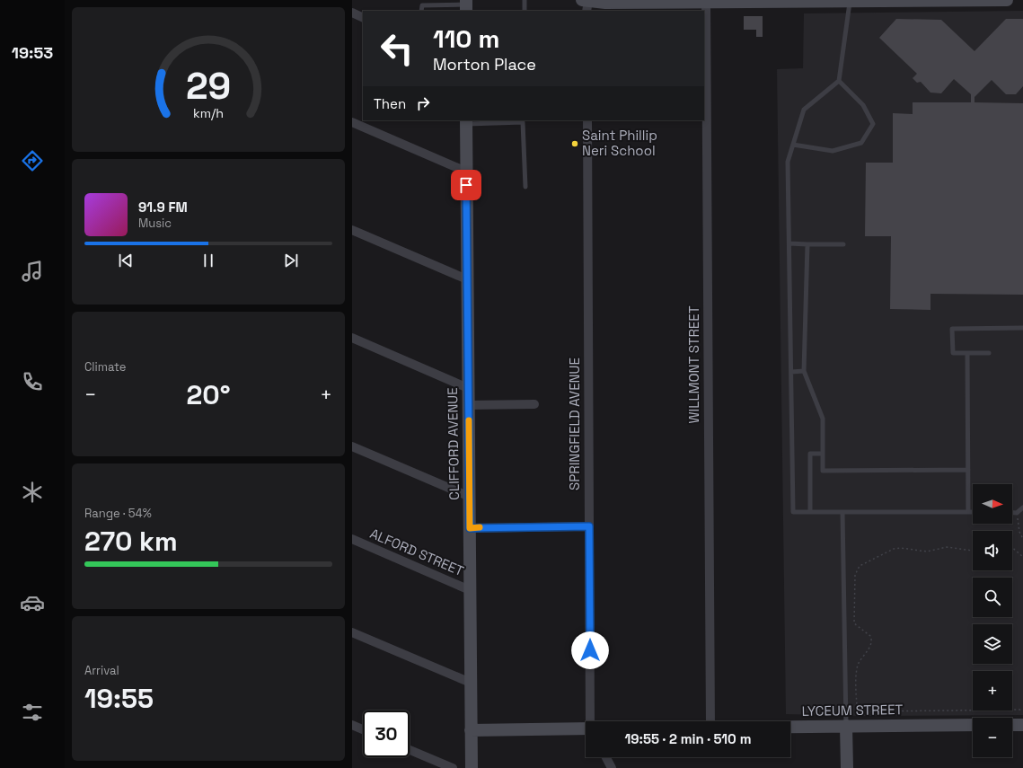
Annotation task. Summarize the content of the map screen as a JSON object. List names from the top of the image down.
{
  "streets": {
    "main road": ["CLIFFORD AVENUE", "LYCEUM STREET"],
    "street": ["WILLMONT STREET", "SPRINGFIELD AVENUE", "ALFORD STREET"]
  },
  "crossings": [
    ["CLIFFORD AVENUE", "ALFORD STREET"]
  ],
  "places": ["Saint Phillip Neri School"],
  "north": "right",
  "page": {
    "tabs": "19:53",
    "turn": ["110 m", "Morton Place"],
    "then": "Then",
    "song": ["91.9 FM", "Music"],
    "tile": [
      "Climate",
      ["Range · 54%", "270 km"],
      ["Arrival", "19:55"]
    ],
    "heat": ["−", "20°", "+"],
    "map_buttons": ["+", "−"],
    "limit": "30",
    "trip": "19:55 · 2 min · 510 m",
    "gauge": ["29", "km/h"]
  }
}
